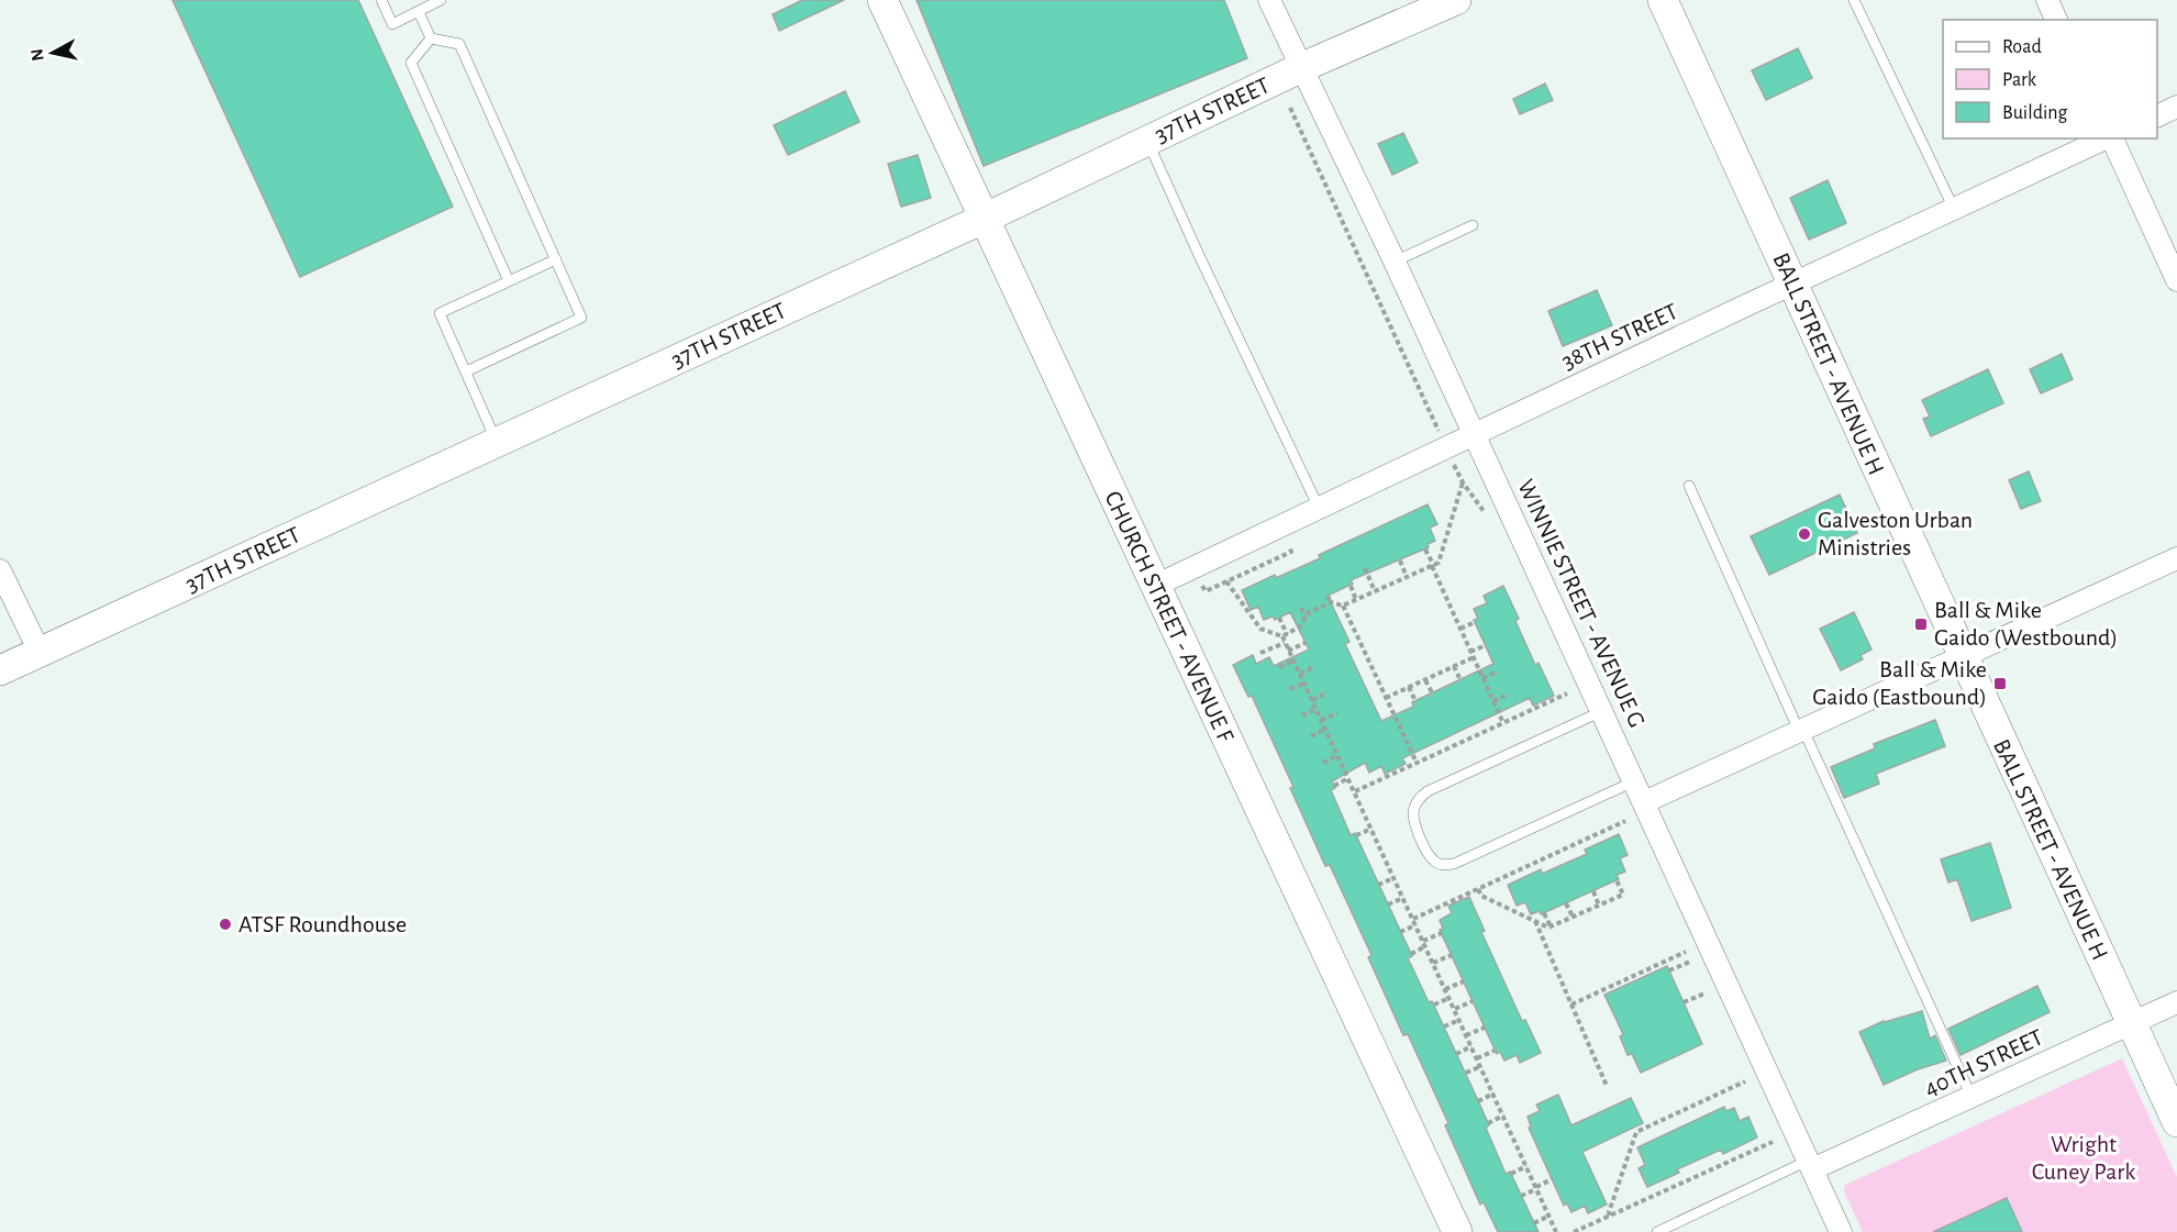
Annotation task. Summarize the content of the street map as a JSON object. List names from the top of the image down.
{
  "streets": {
    "street": [
      "37TH STREET",
      "38TH STREET",
      "BALL STREET - AVENUE H",
      "WINNIE STREET - AVENUE G",
      "CHURCH STREET - AVENUE F",
      "40TH STREET"
    ]
  },
  "crossings": [
    ["37TH STREET", "WINNIE STREET - AVENUE G"],
    ["37TH STREET", "CHURCH STREET - AVENUE F"],
    ["38TH STREET", "BALL STREET - AVENUE H"],
    ["38TH STREET", "WINNIE STREET - AVENUE G"],
    ["38TH STREET", "CHURCH STREET - AVENUE F"],
    ["BALL STREET - AVENUE H", "40TH STREET"],
    ["WINNIE STREET - AVENUE G", "40TH STREET"]
  ],
  "parks": ["Wright Cuney Park"],
  "places": {
    "other": ["Galveston Urban Ministries", "ATSF Roundhouse"],
    "transit": ["Ball & Mike Gaido (Westbound)", "Ball & Mike Gaido (Eastbound)"]
  },
  "legend": ["Road", "Park", "Building"],
  "north": "left"
}
